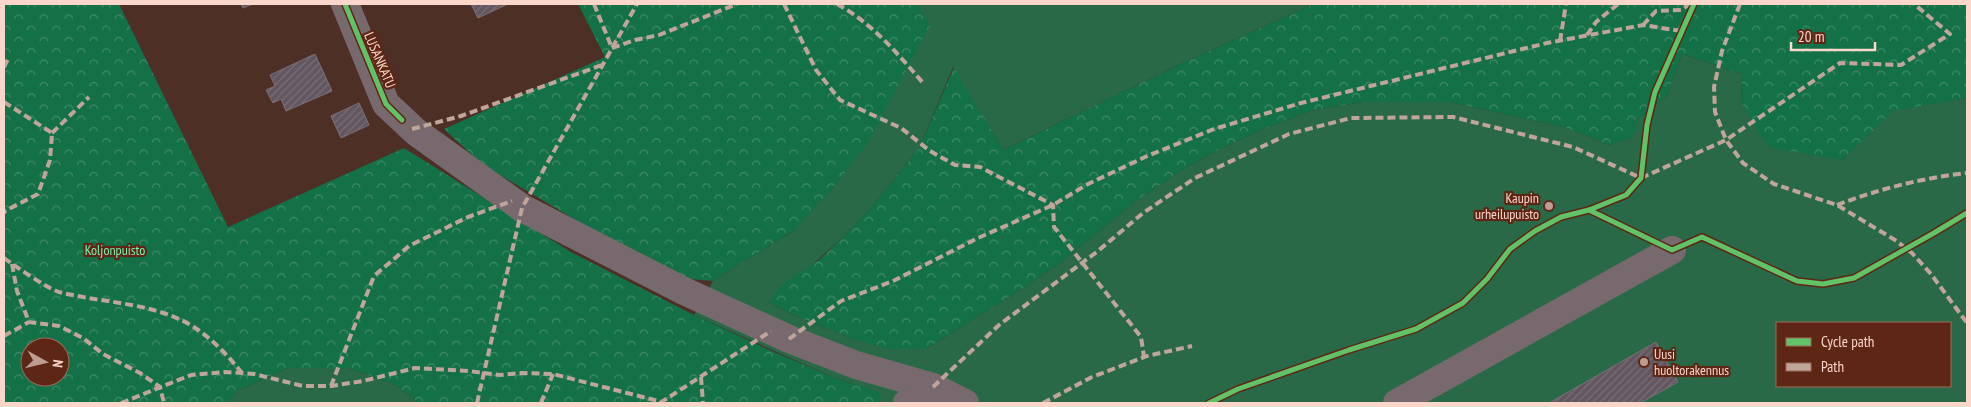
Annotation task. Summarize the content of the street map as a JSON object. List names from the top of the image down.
{
  "streets": {
    "street": ["LUSANKATU"]
  },
  "parks": ["Koljonpuisto"],
  "places": ["Kaupin urheilupuisto", "Uusi huoltorakennus"],
  "legend": ["Cycle path", "Path"],
  "scale_bar": "20 m",
  "north": "right"
}
